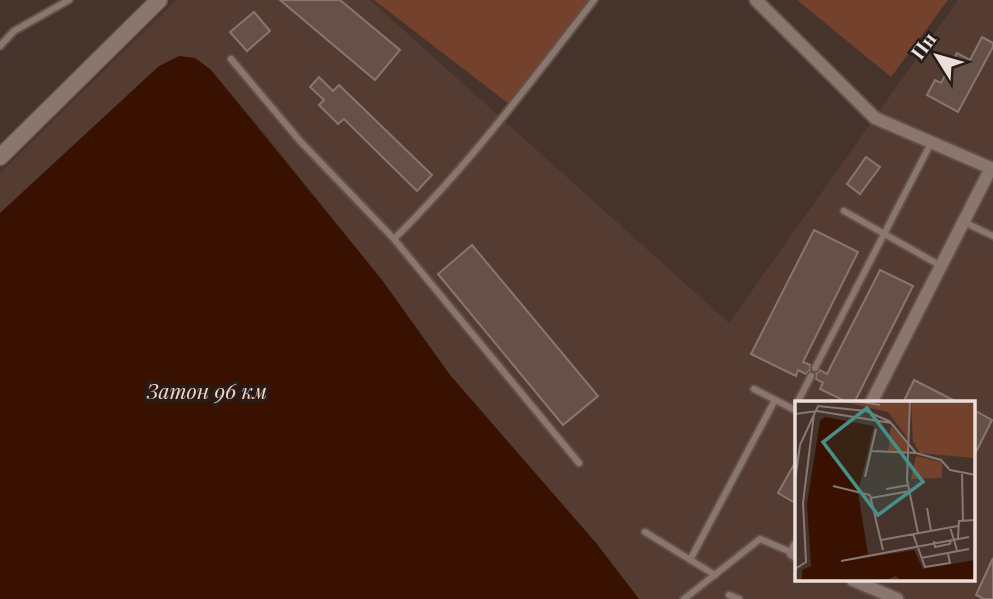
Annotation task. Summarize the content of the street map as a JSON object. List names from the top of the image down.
{
  "water": ["Затон 96 км"],
  "north": "top left"
}
